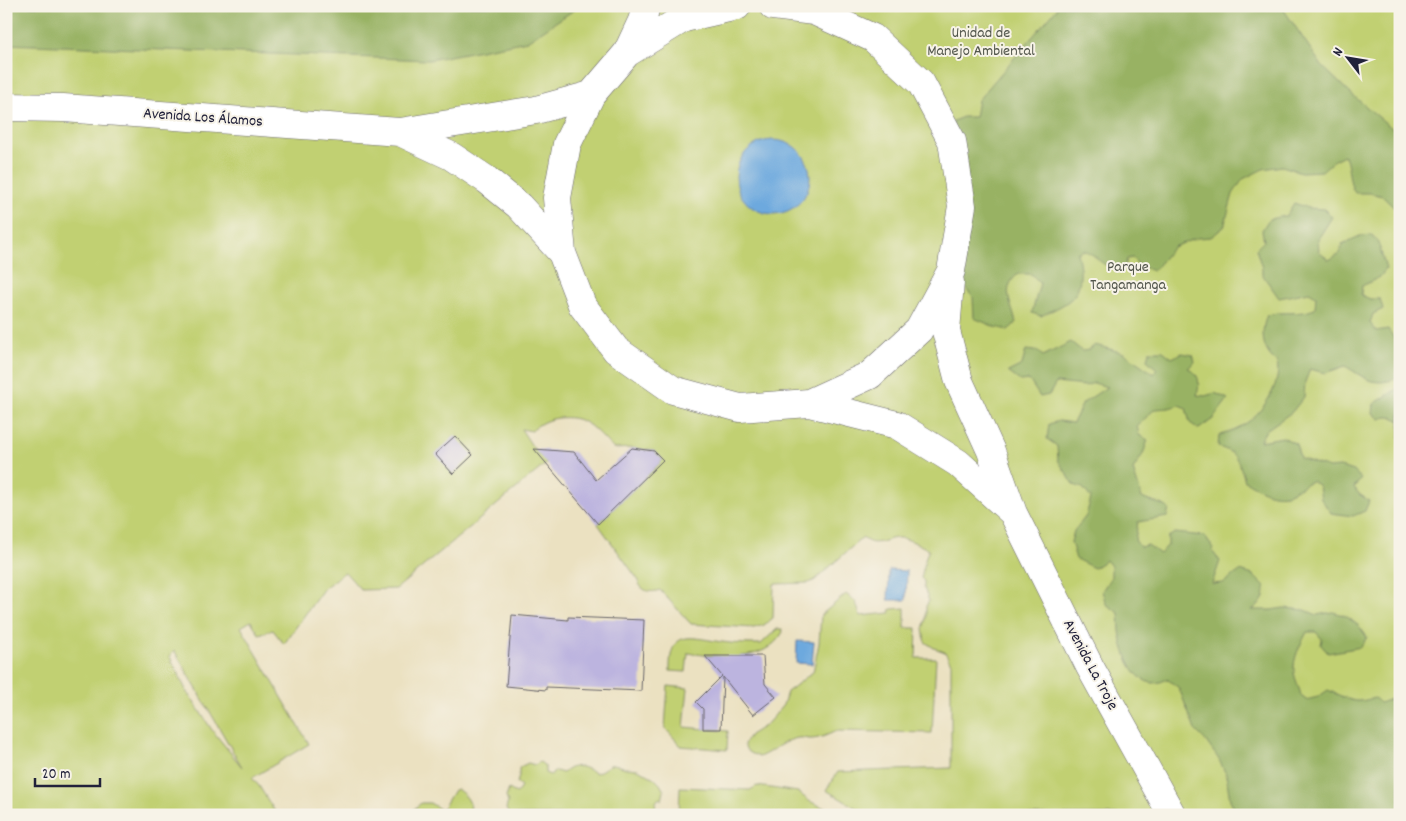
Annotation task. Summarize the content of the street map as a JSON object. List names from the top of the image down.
{
  "streets": {
    "street": ["Avenida Los Álamos", "Avenida La Troje"]
  },
  "parks": ["Unidad de Manejo Ambiental", "Parque Tangamanga"],
  "scale_bar": "20 m",
  "north": "top left"
}
